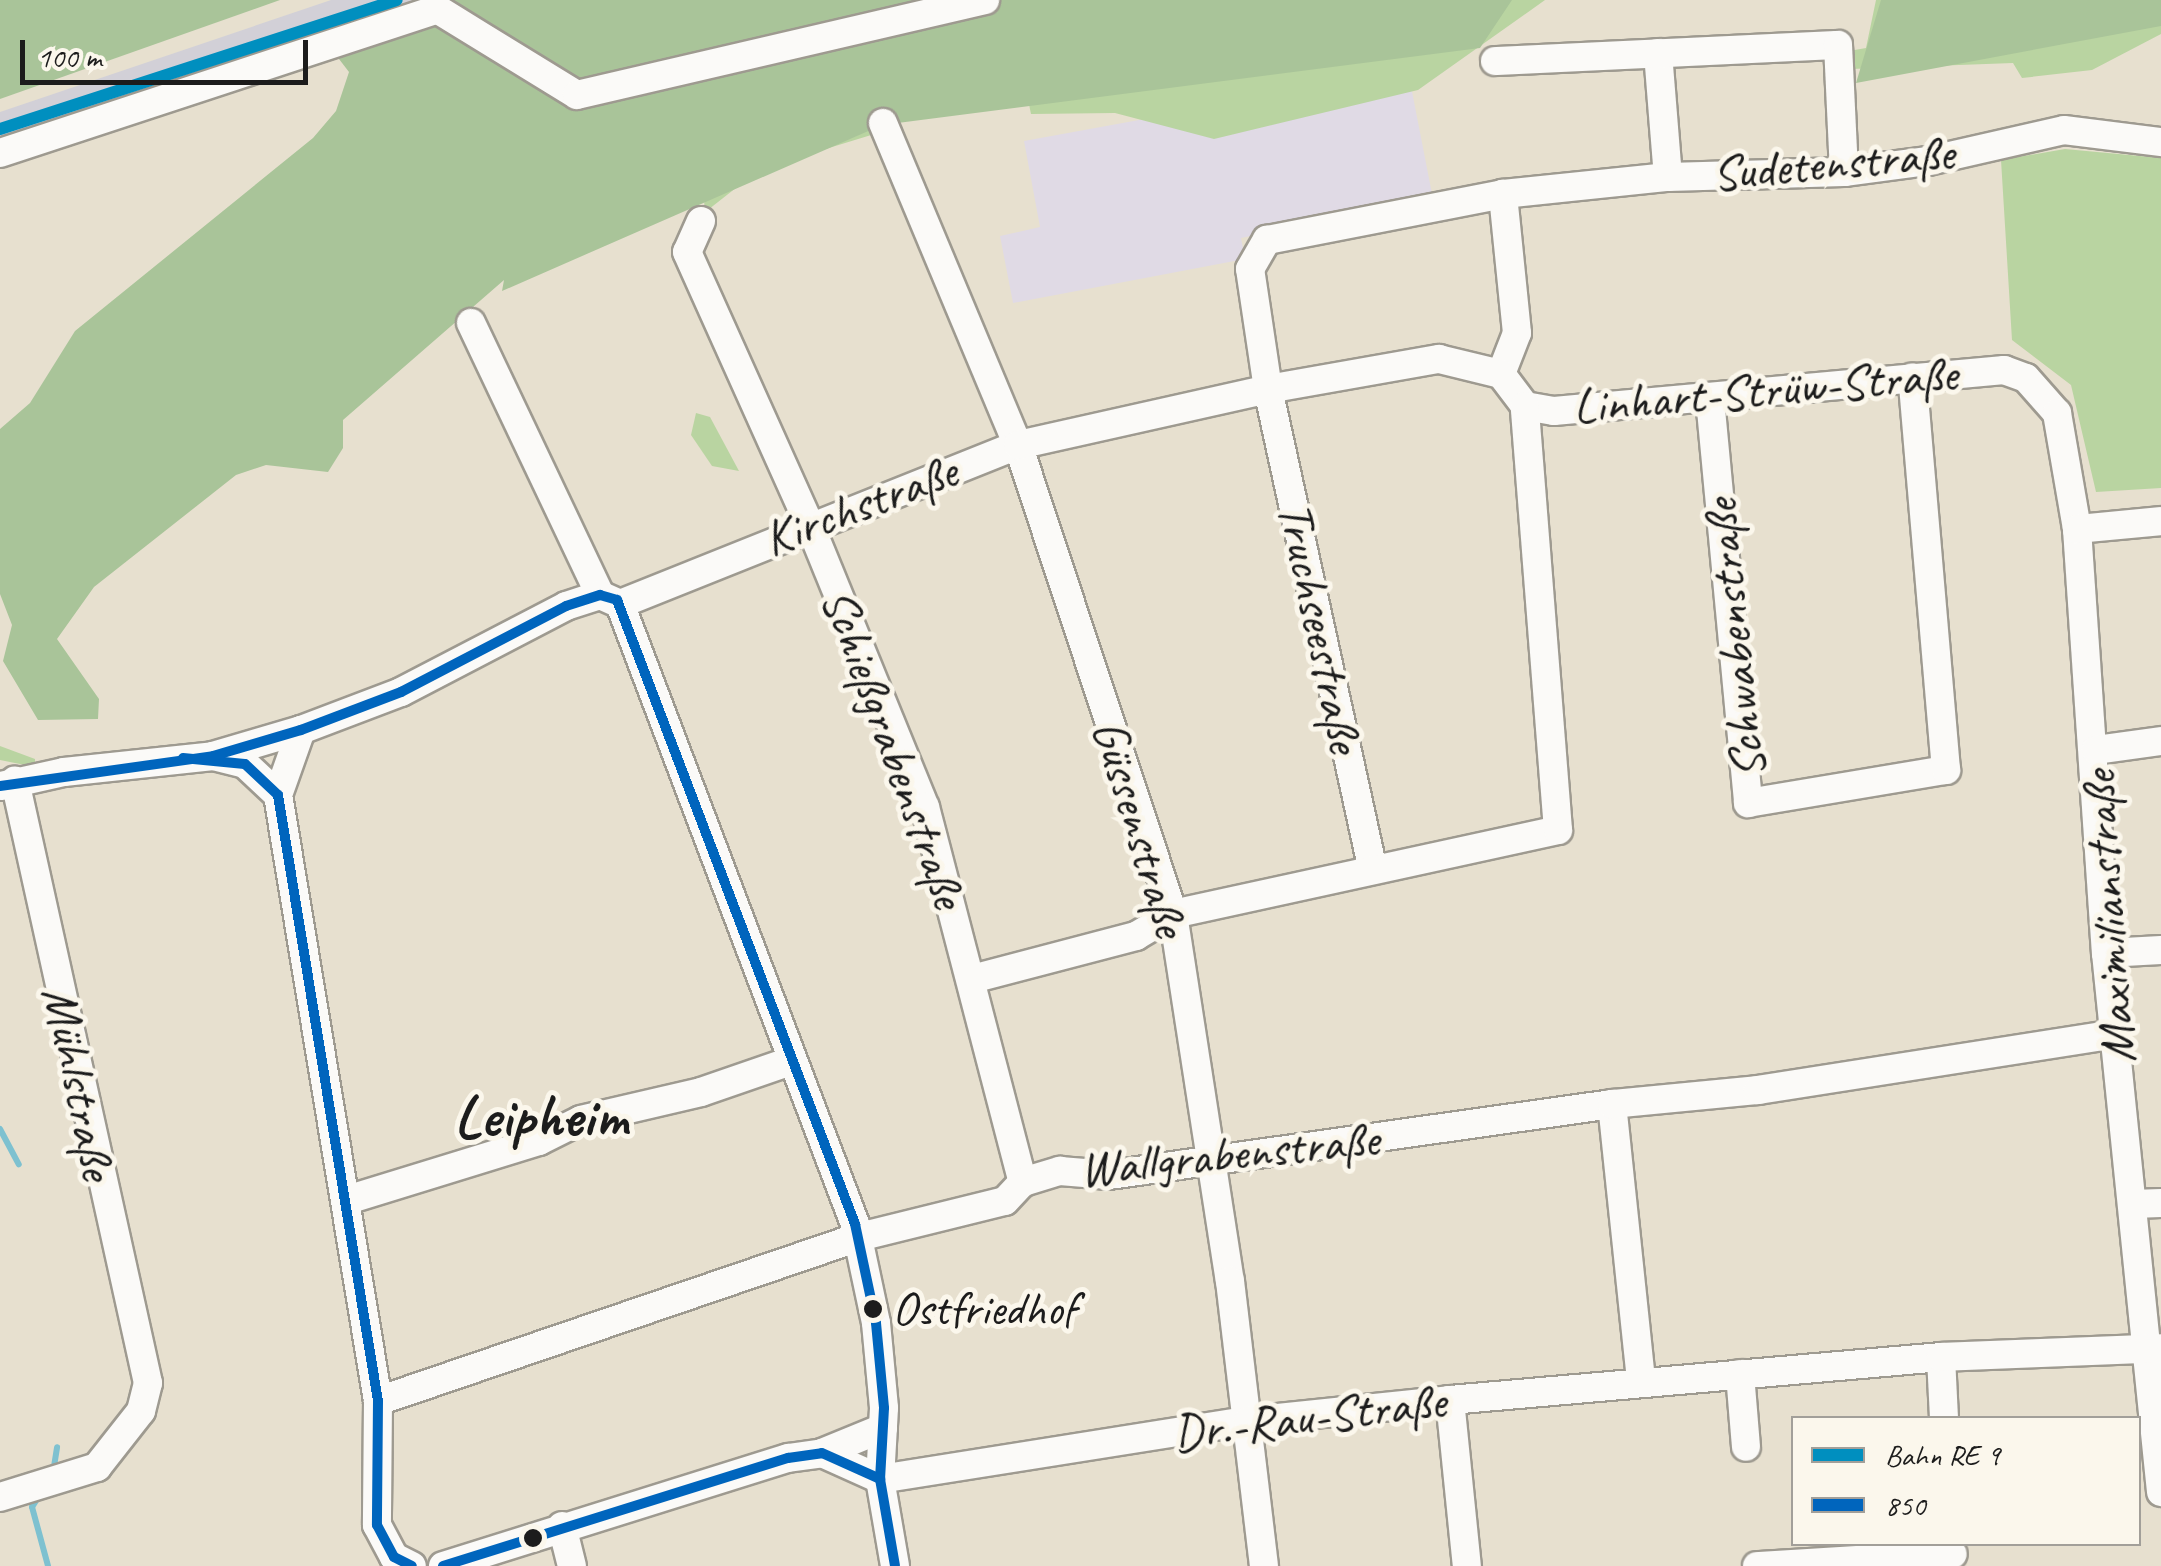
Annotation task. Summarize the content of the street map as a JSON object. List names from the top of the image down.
{
  "streets": {
    "street": [
      "Sudetenstraße",
      "Linhart-Strüw-Straße",
      "Kirchstraße",
      "Truchseestraße",
      "Schwabenstraße",
      "Schießgrabenstraße",
      "Güssenstraße",
      "Maximilianstraße",
      "Mühlstraße",
      "Wallgrabenstraße",
      "Dr.-Rau-Straße"
    ]
  },
  "crossings": [
    ["Sudetenstraße", "Kirchstraße"],
    ["Sudetenstraße", "Truchseestraße"],
    ["Linhart-Strüw-Straße", "Schwabenstraße"],
    ["Linhart-Strüw-Straße", "Maximilianstraße"],
    ["Kirchstraße", "Truchseestraße"],
    ["Kirchstraße", "Schießgrabenstraße"],
    ["Kirchstraße", "Güssenstraße"],
    ["Kirchstraße", "Mühlstraße"],
    ["Schießgrabenstraße", "Wallgrabenstraße"],
    ["Güssenstraße", "Wallgrabenstraße"],
    ["Güssenstraße", "Dr.-Rau-Straße"],
    ["Maximilianstraße", "Wallgrabenstraße"],
    ["Maximilianstraße", "Dr.-Rau-Straße"]
  ],
  "districts": ["Leipheim"],
  "places": ["Ostfriedhof"],
  "lines": ["transit line 850"],
  "legend": ["Bahn RE 9", "850"],
  "scale_bar": "100 m"
}
